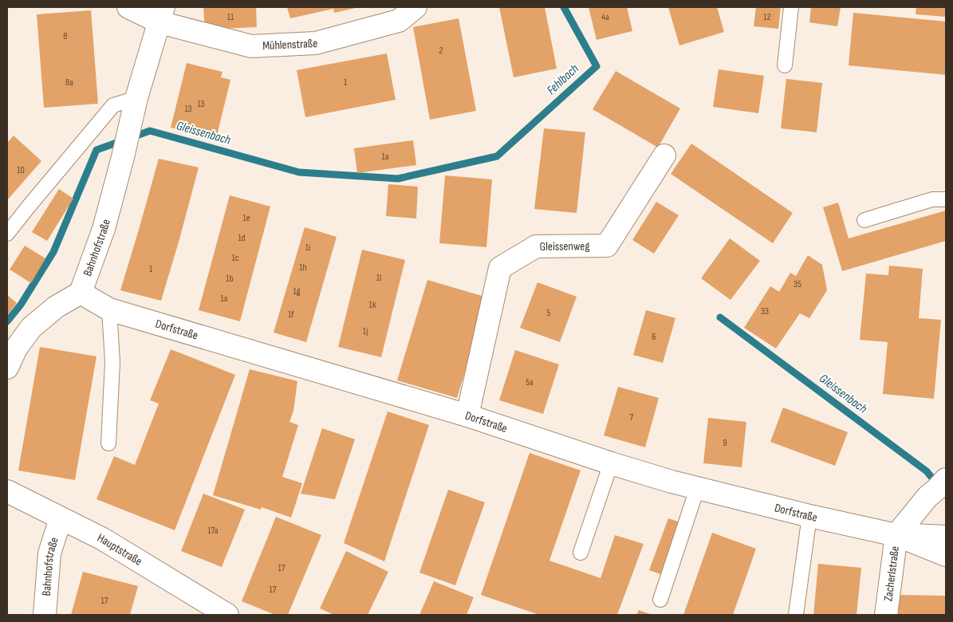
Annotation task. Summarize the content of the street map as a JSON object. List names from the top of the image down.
{
  "streets": {
    "street": [
      "Mühlenstraße",
      "Gleissenweg",
      "Bahnhofstraße",
      "Dorfstraße",
      "Hauptstraße",
      "Zacherlstraße"
    ]
  },
  "crossings": [
    ["Mühlenstraße", "Bahnhofstraße"],
    ["Gleissenweg", "Dorfstraße"],
    ["Bahnhofstraße", "Dorfstraße"],
    ["Bahnhofstraße", "Hauptstraße"],
    ["Dorfstraße", "Zacherlstraße"]
  ],
  "water": ["Fehlbach", "Gleissenbach"],
  "house_numbers": [
    "11",
    "4a",
    "12",
    "8",
    "2",
    "8a",
    "1",
    "13",
    "13",
    "1a",
    "10",
    "1e",
    "1d",
    "1i",
    "1c",
    "1h",
    "1",
    "1l",
    "1b",
    "35",
    "1g",
    "1a",
    "1k",
    "33",
    "5",
    "1f",
    "1j",
    "6",
    "5a",
    "7",
    "9",
    "17a",
    "17",
    "17",
    "17"
  ]
}
